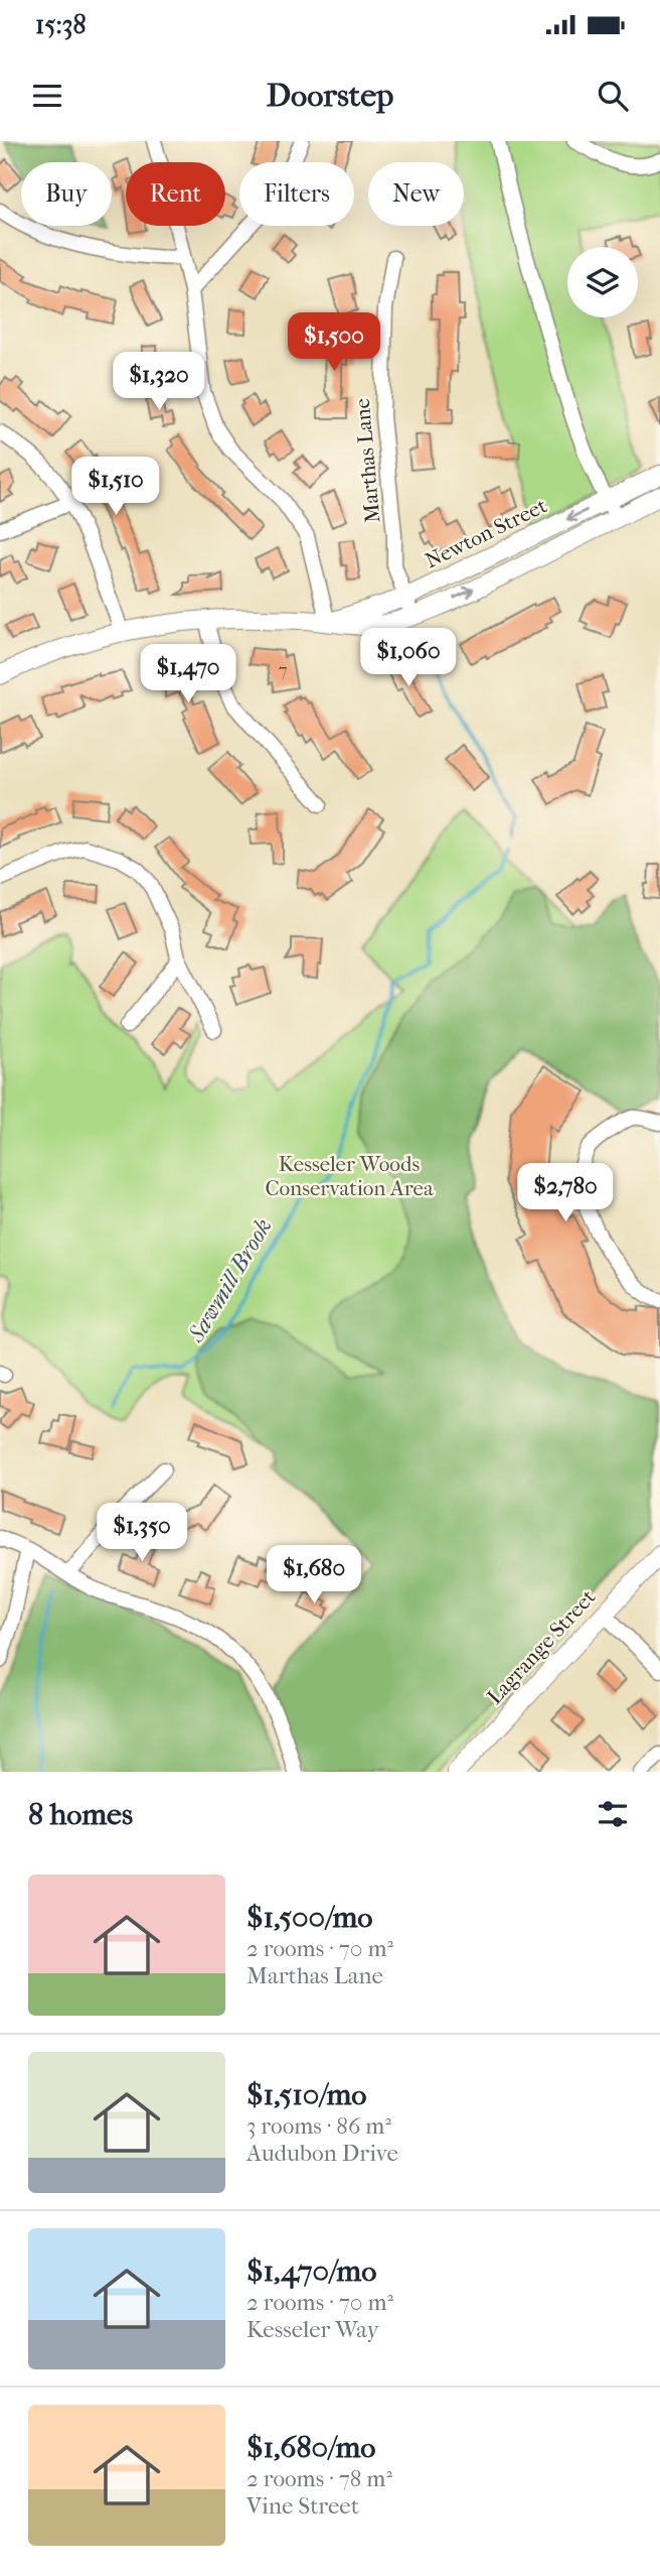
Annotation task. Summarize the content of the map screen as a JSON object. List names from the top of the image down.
{
  "streets": {
    "main road": ["Newton Street", "Lagrange Street"],
    "street": ["Marthas Lane"]
  },
  "crossings": [
    ["Marthas Lane", "Newton Street"]
  ],
  "water": ["Sawmill Brook"],
  "parks": ["Kesseler Woods Conservation Area"],
  "house_numbers": ["7"],
  "page": {
    "status": "15:38",
    "header": "Doorstep",
    "chip": [
      "Buy",
      "Rent",
      "Filters",
      "New"
    ],
    "price": [
      "$1,500",
      "$1,320",
      "$1,510",
      "$1,060",
      "$1,470",
      "$2,780",
      "$1,350",
      "$1,680"
    ],
    "heading": "8 homes",
    "list": [
      {
        "name": "$1,500/mo",
        "note": "2 rooms · 70 m² · Marthas Lane"
      },
      {
        "name": "$1,510/mo",
        "note": "3 rooms · 86 m² · Audubon Drive"
      },
      {
        "name": "$1,470/mo",
        "note": "2 rooms · 70 m² · Kesseler Way"
      },
      {
        "name": "$1,680/mo",
        "note": "2 rooms · 78 m² · Vine Street"
      }
    ]
  }
}
